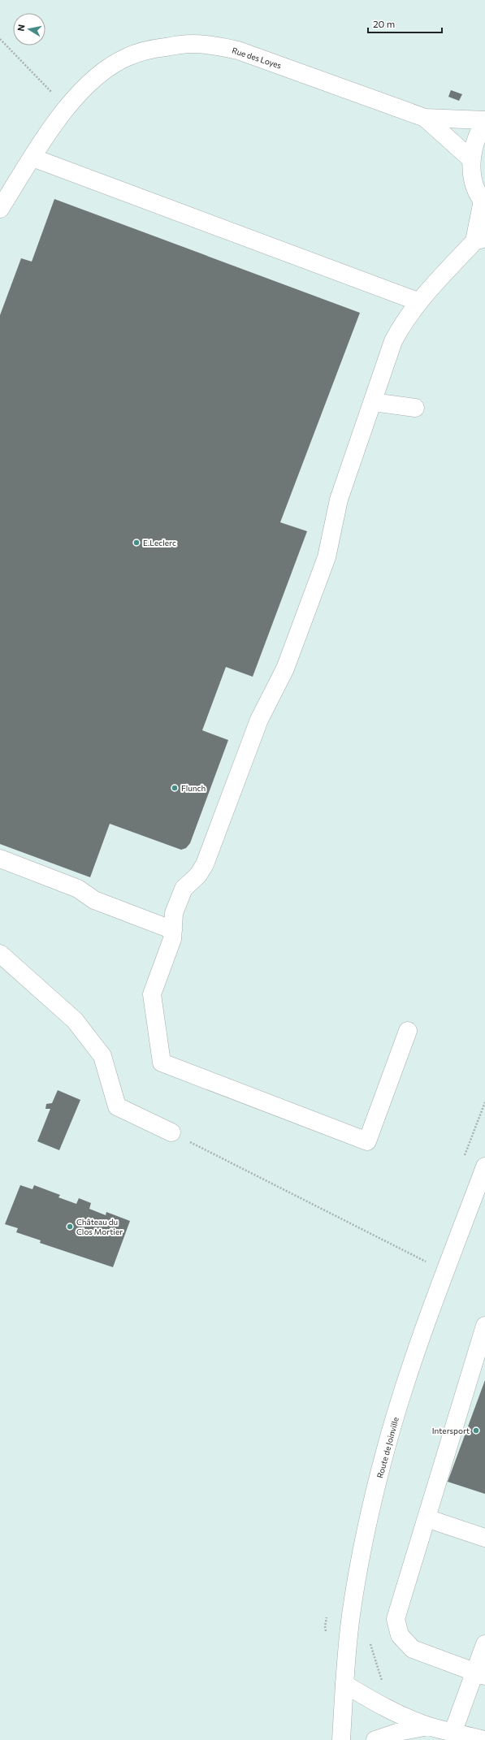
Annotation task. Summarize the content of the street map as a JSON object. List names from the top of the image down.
{
  "streets": {
    "street": ["Rue des Loyes", "Route de Joinville"]
  },
  "places": [
    "E.Leclerc",
    "Flunch",
    "Château du Clos Mortier",
    "Intersport"
  ],
  "scale_bar": "20 m",
  "north": "left"
}
